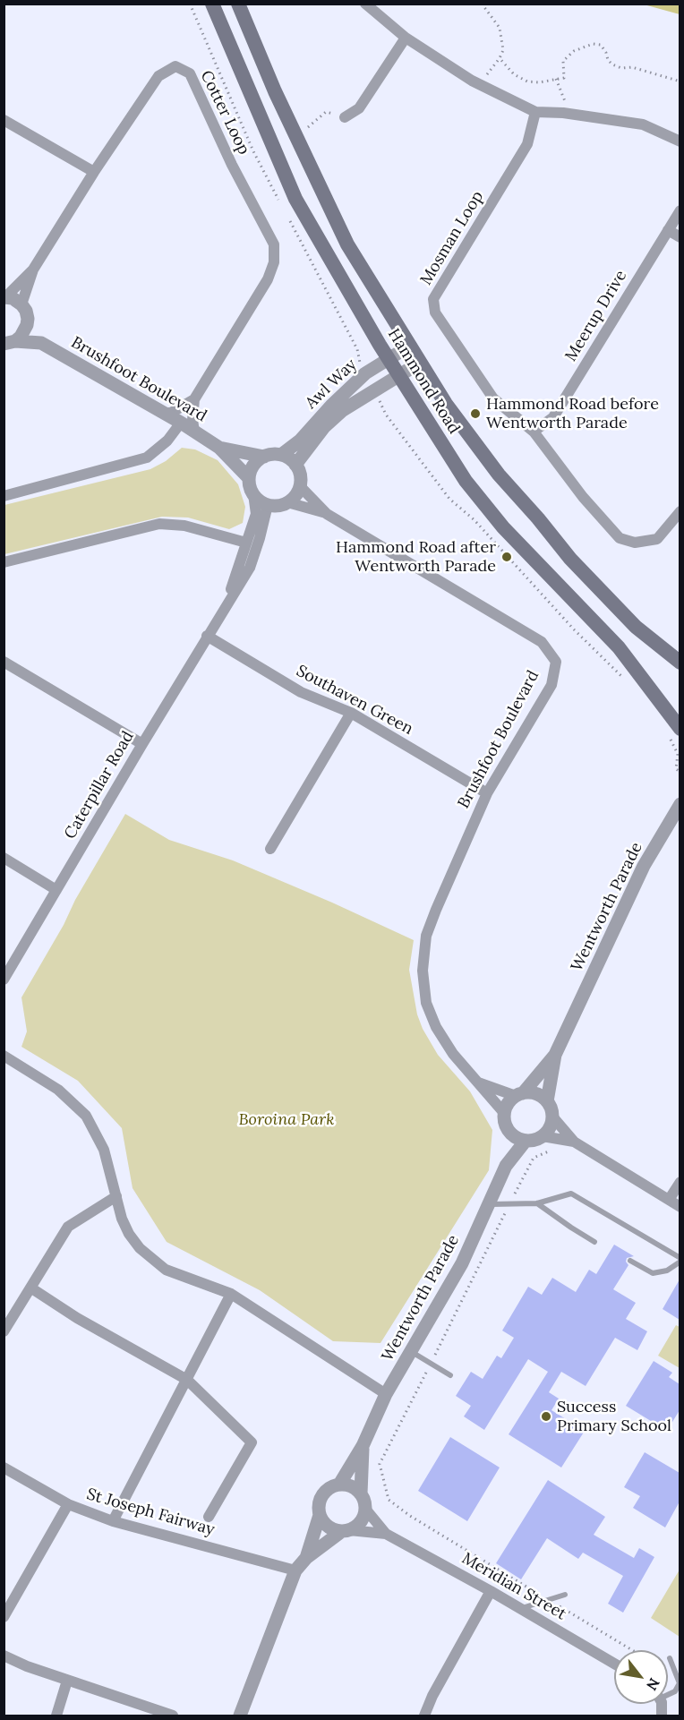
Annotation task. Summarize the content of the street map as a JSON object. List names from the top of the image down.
{
  "streets": {
    "main road": ["Hammond Road"],
    "street": [
      "Cotter Loop",
      "Mosman Loop",
      "Meerup Drive",
      "Brushfoot Boulevard",
      "Awl Way",
      "Southaven Green",
      "Caterpillar Road",
      "Wentworth Parade",
      "St Joseph Fairway",
      "Meridian Street"
    ]
  },
  "crossings": [
    ["Cotter Loop", "Brushfoot Boulevard"],
    ["Mosman Loop", "Meerup Drive"],
    ["Brushfoot Boulevard", "Awl Way"],
    ["Brushfoot Boulevard", "Southaven Green"],
    ["Brushfoot Boulevard", "Caterpillar Road"],
    ["Brushfoot Boulevard", "Wentworth Parade"],
    ["Hammond Road", "Awl Way"],
    ["Awl Way", "Caterpillar Road"],
    ["Southaven Green", "Caterpillar Road"],
    ["Wentworth Parade", "Meridian Street"]
  ],
  "parks": ["Boroina Park"],
  "places": ["Hammond Road before Wentworth Parade", "Hammond Road after Wentworth Parade", "Success Primary School"],
  "north": "bottom right"
}
